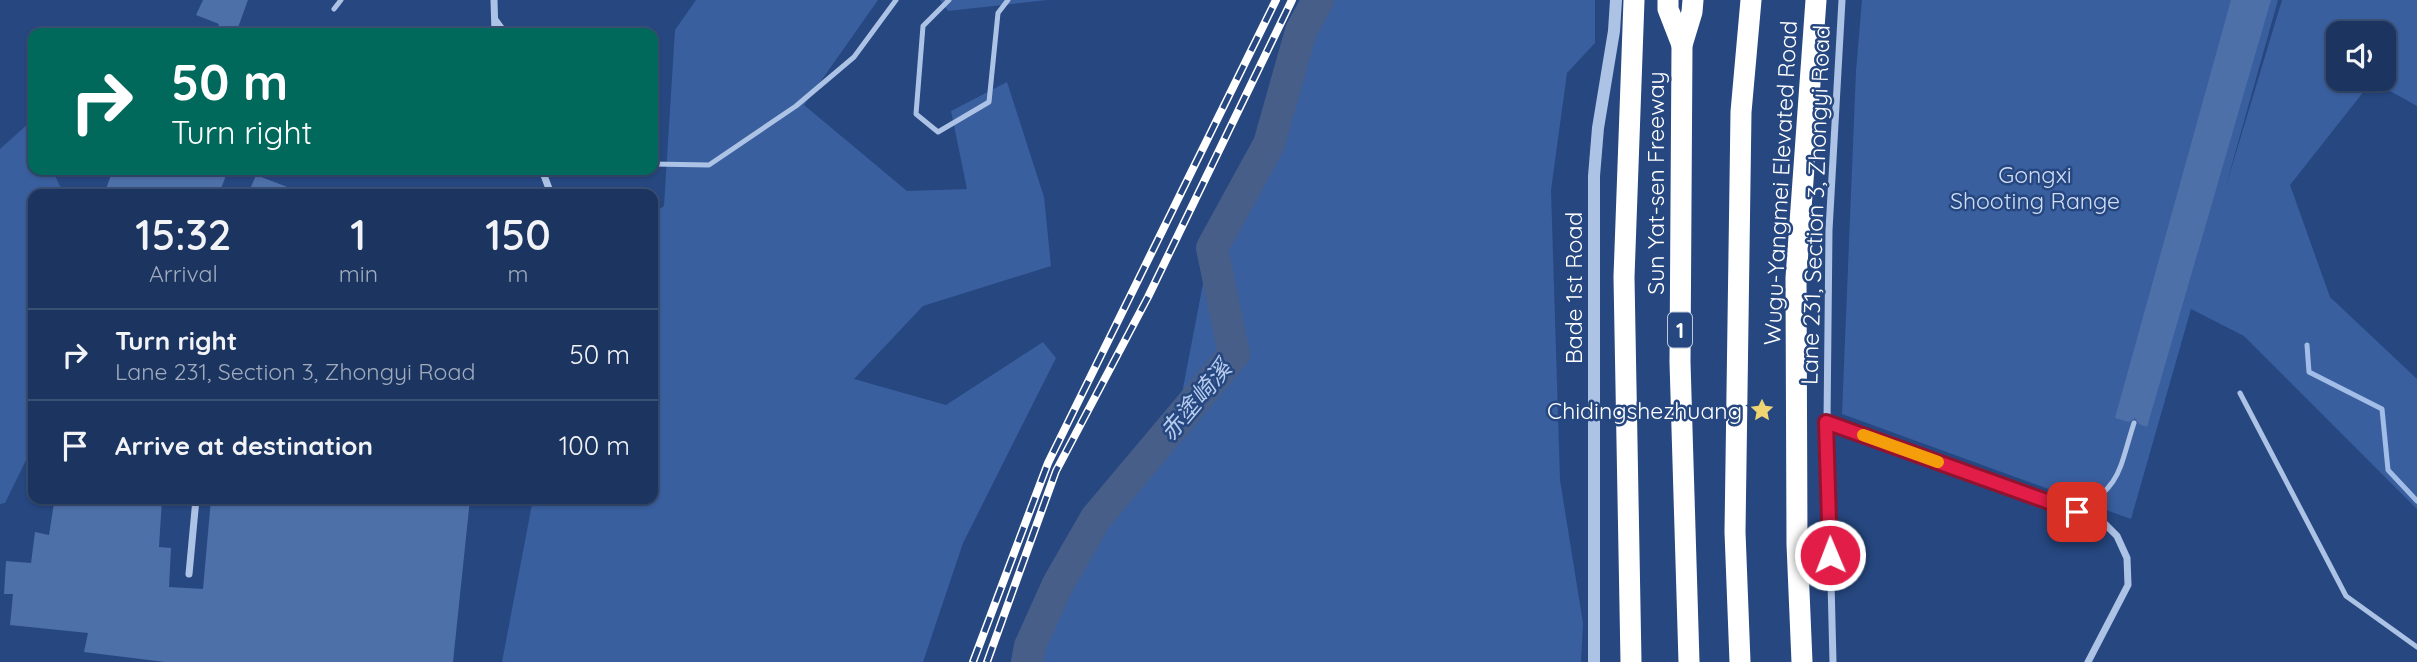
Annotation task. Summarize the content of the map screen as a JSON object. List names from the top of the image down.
{
  "streets": {
    "highway": ["Sun Yat-sen Freeway", "Wugu-Yangmei Elevated Road", "1"],
    "street": ["Lane 231, Section 3, Zhongyi Road", "Bade 1st Road"]
  },
  "water": ["赤塗崎溪"],
  "parks": ["Gongxi Shooting Range"],
  "places": {
    "place": ["Chidingshezhuang"]
  },
  "page": {
    "turn": ["50 m", "Turn right"],
    "eta": [
      "15:32",
      "Arrival",
      "1",
      "min",
      "150",
      "m"
    ],
    "list": [
      {
        "name": "Turn right",
        "note": "Lane 231, Section 3, Zhongyi Road",
        "value": "50 m"
      },
      {
        "name": "Arrive at destination",
        "value": "100 m"
      }
    ]
  }
}
